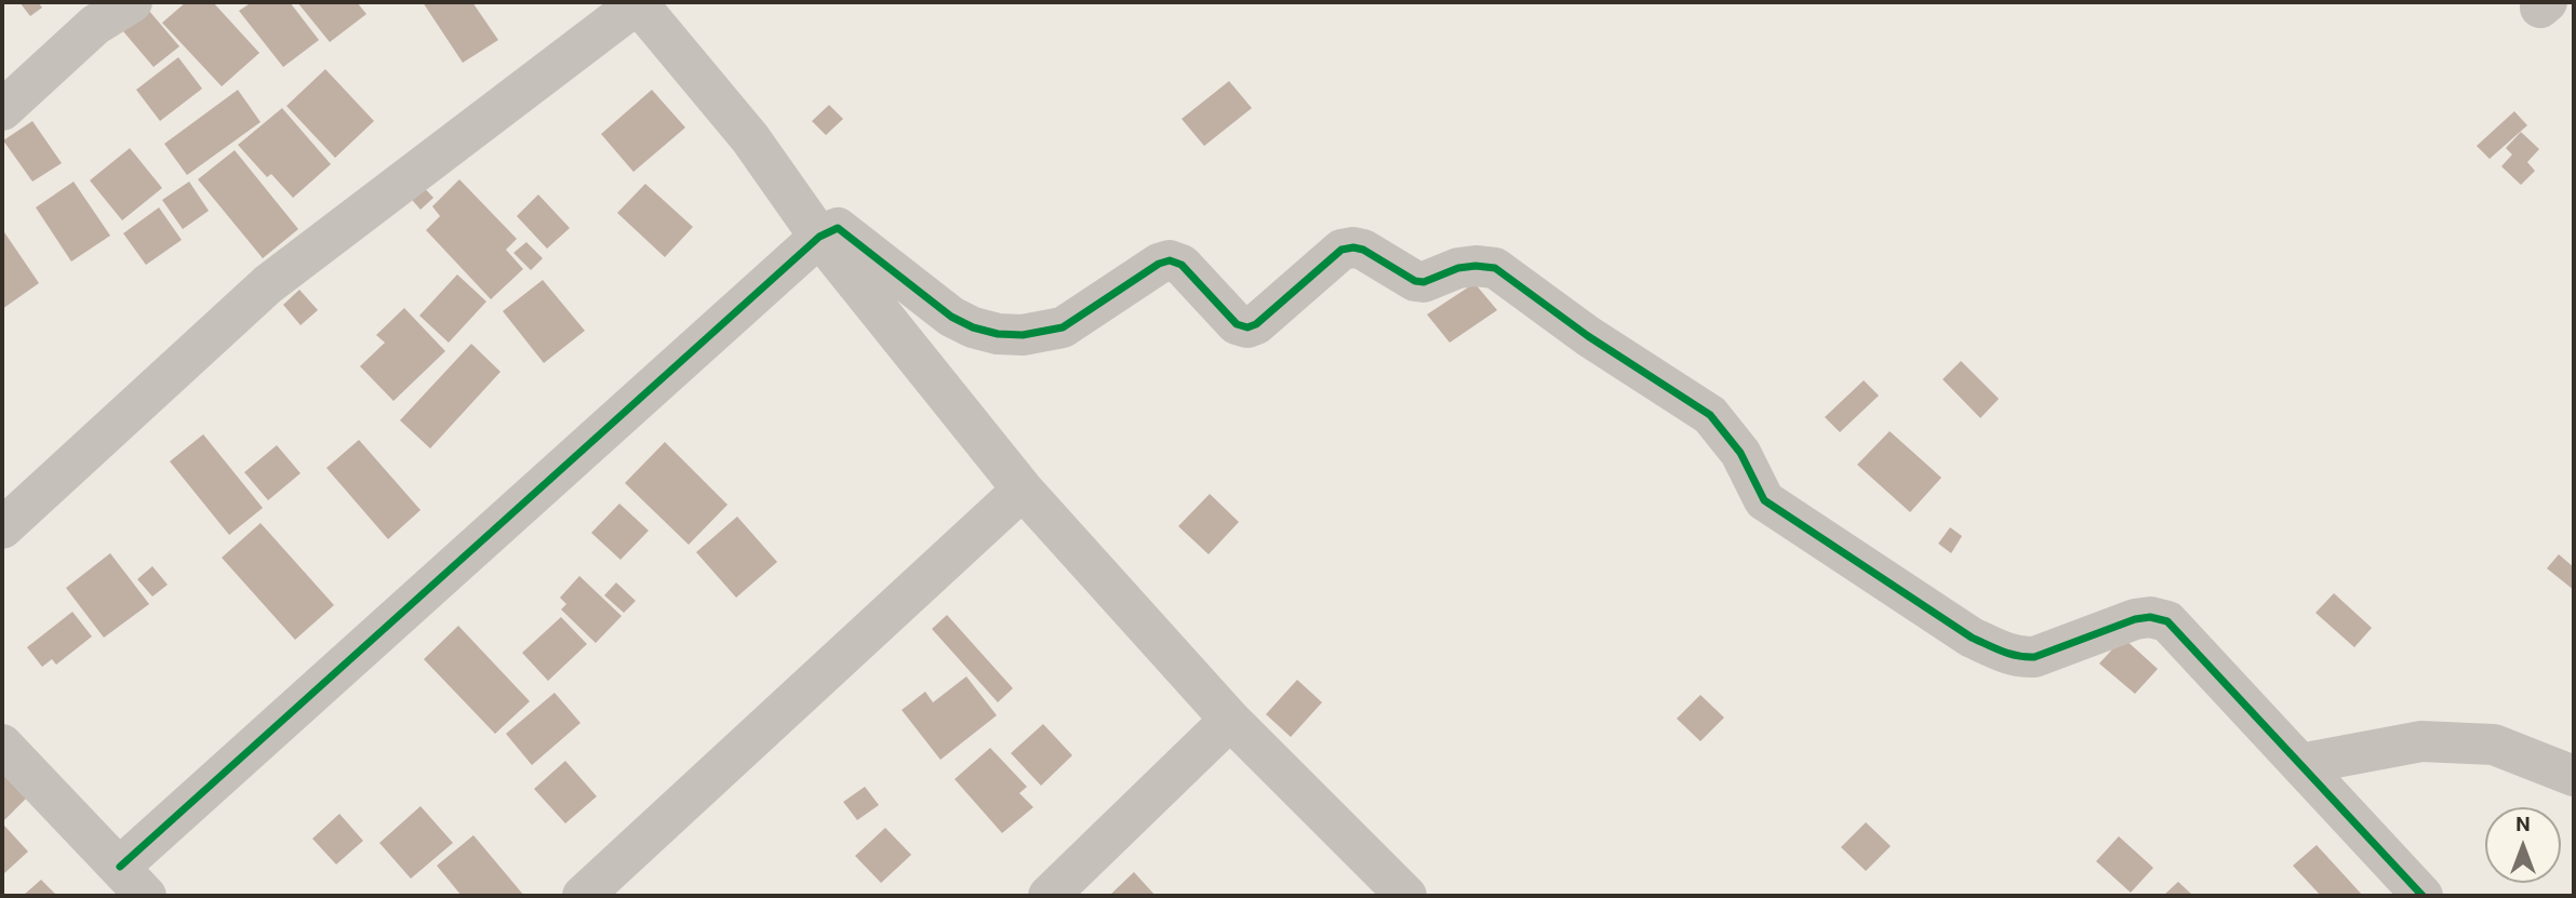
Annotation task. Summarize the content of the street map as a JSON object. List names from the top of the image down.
{
  "north": "top"
}
